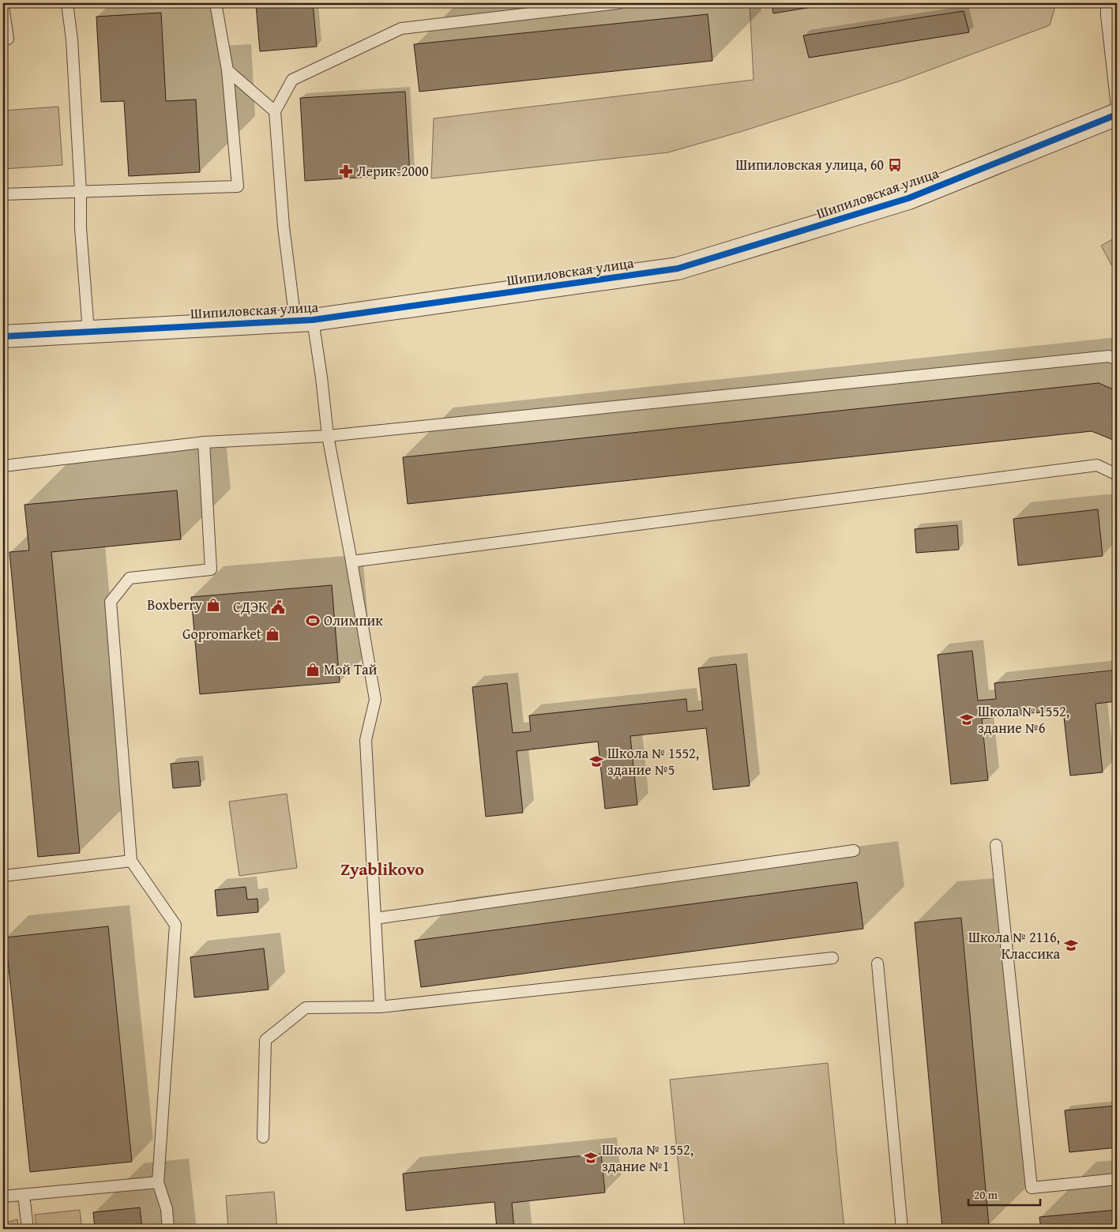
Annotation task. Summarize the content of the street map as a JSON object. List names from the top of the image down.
{
  "streets": {
    "street": ["Шипиловская улица"]
  },
  "districts": ["Zyablikovo"],
  "places": {
    "bus stop": ["Шипиловская улица, 60"],
    "pharmacy": ["Лерик-2000"],
    "shop": ["Boxberry", "Gopromarket", "Мой Тай"],
    "public building": ["СДЭК"],
    "sports": ["Олимпик"],
    "school or university": [
      "Школа № 1552, здание №6",
      "Школа № 1552, здание №5",
      "Школа № 2116, Классика",
      "Школа № 1552, здание №1"
    ]
  },
  "scale_bar": "20 m"
}
